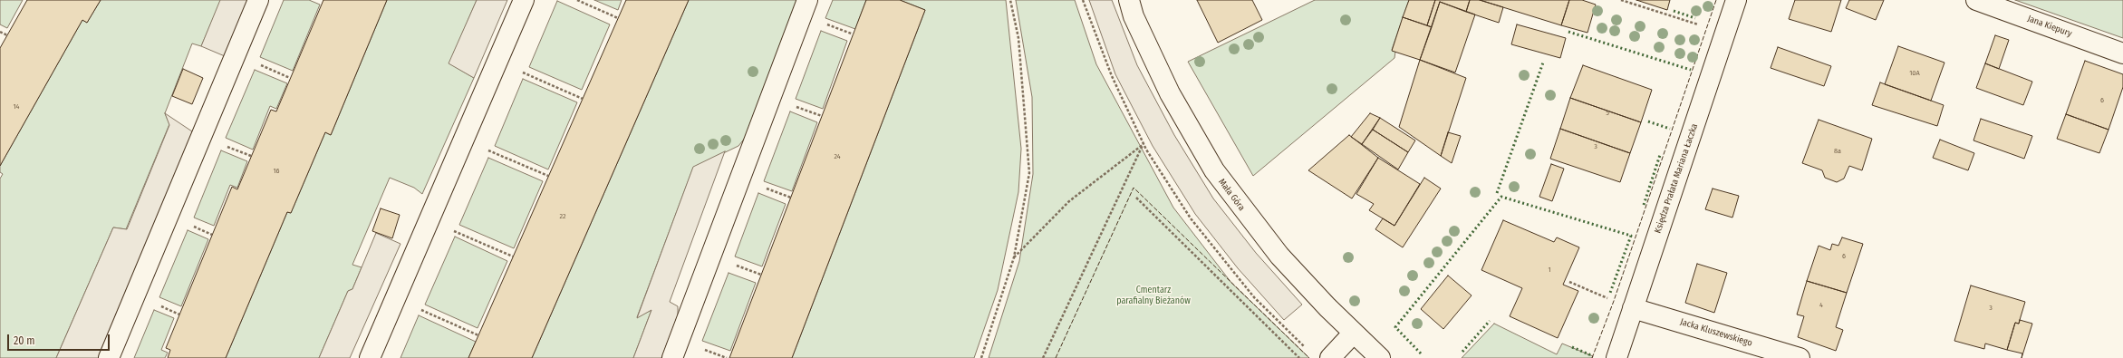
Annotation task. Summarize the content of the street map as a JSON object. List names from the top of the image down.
{
  "streets": {
    "street": [
      "Jana Kiepury",
      "Księdza Prałata Mariana Łaczka",
      "Mała Góra",
      "Jacka Kluszewskiego"
    ]
  },
  "crossings": [
    ["Księdza Prałata Mariana Łaczka", "Jacka Kluszewskiego"]
  ],
  "parks": ["Cmentarz parafialny Bieżanów"],
  "house_numbers": [
    "10A",
    "6",
    "14",
    "5",
    "3",
    "8a",
    "24",
    "16",
    "22",
    "6",
    "1",
    "4",
    "3"
  ],
  "scale_bar": "20 m"
}
